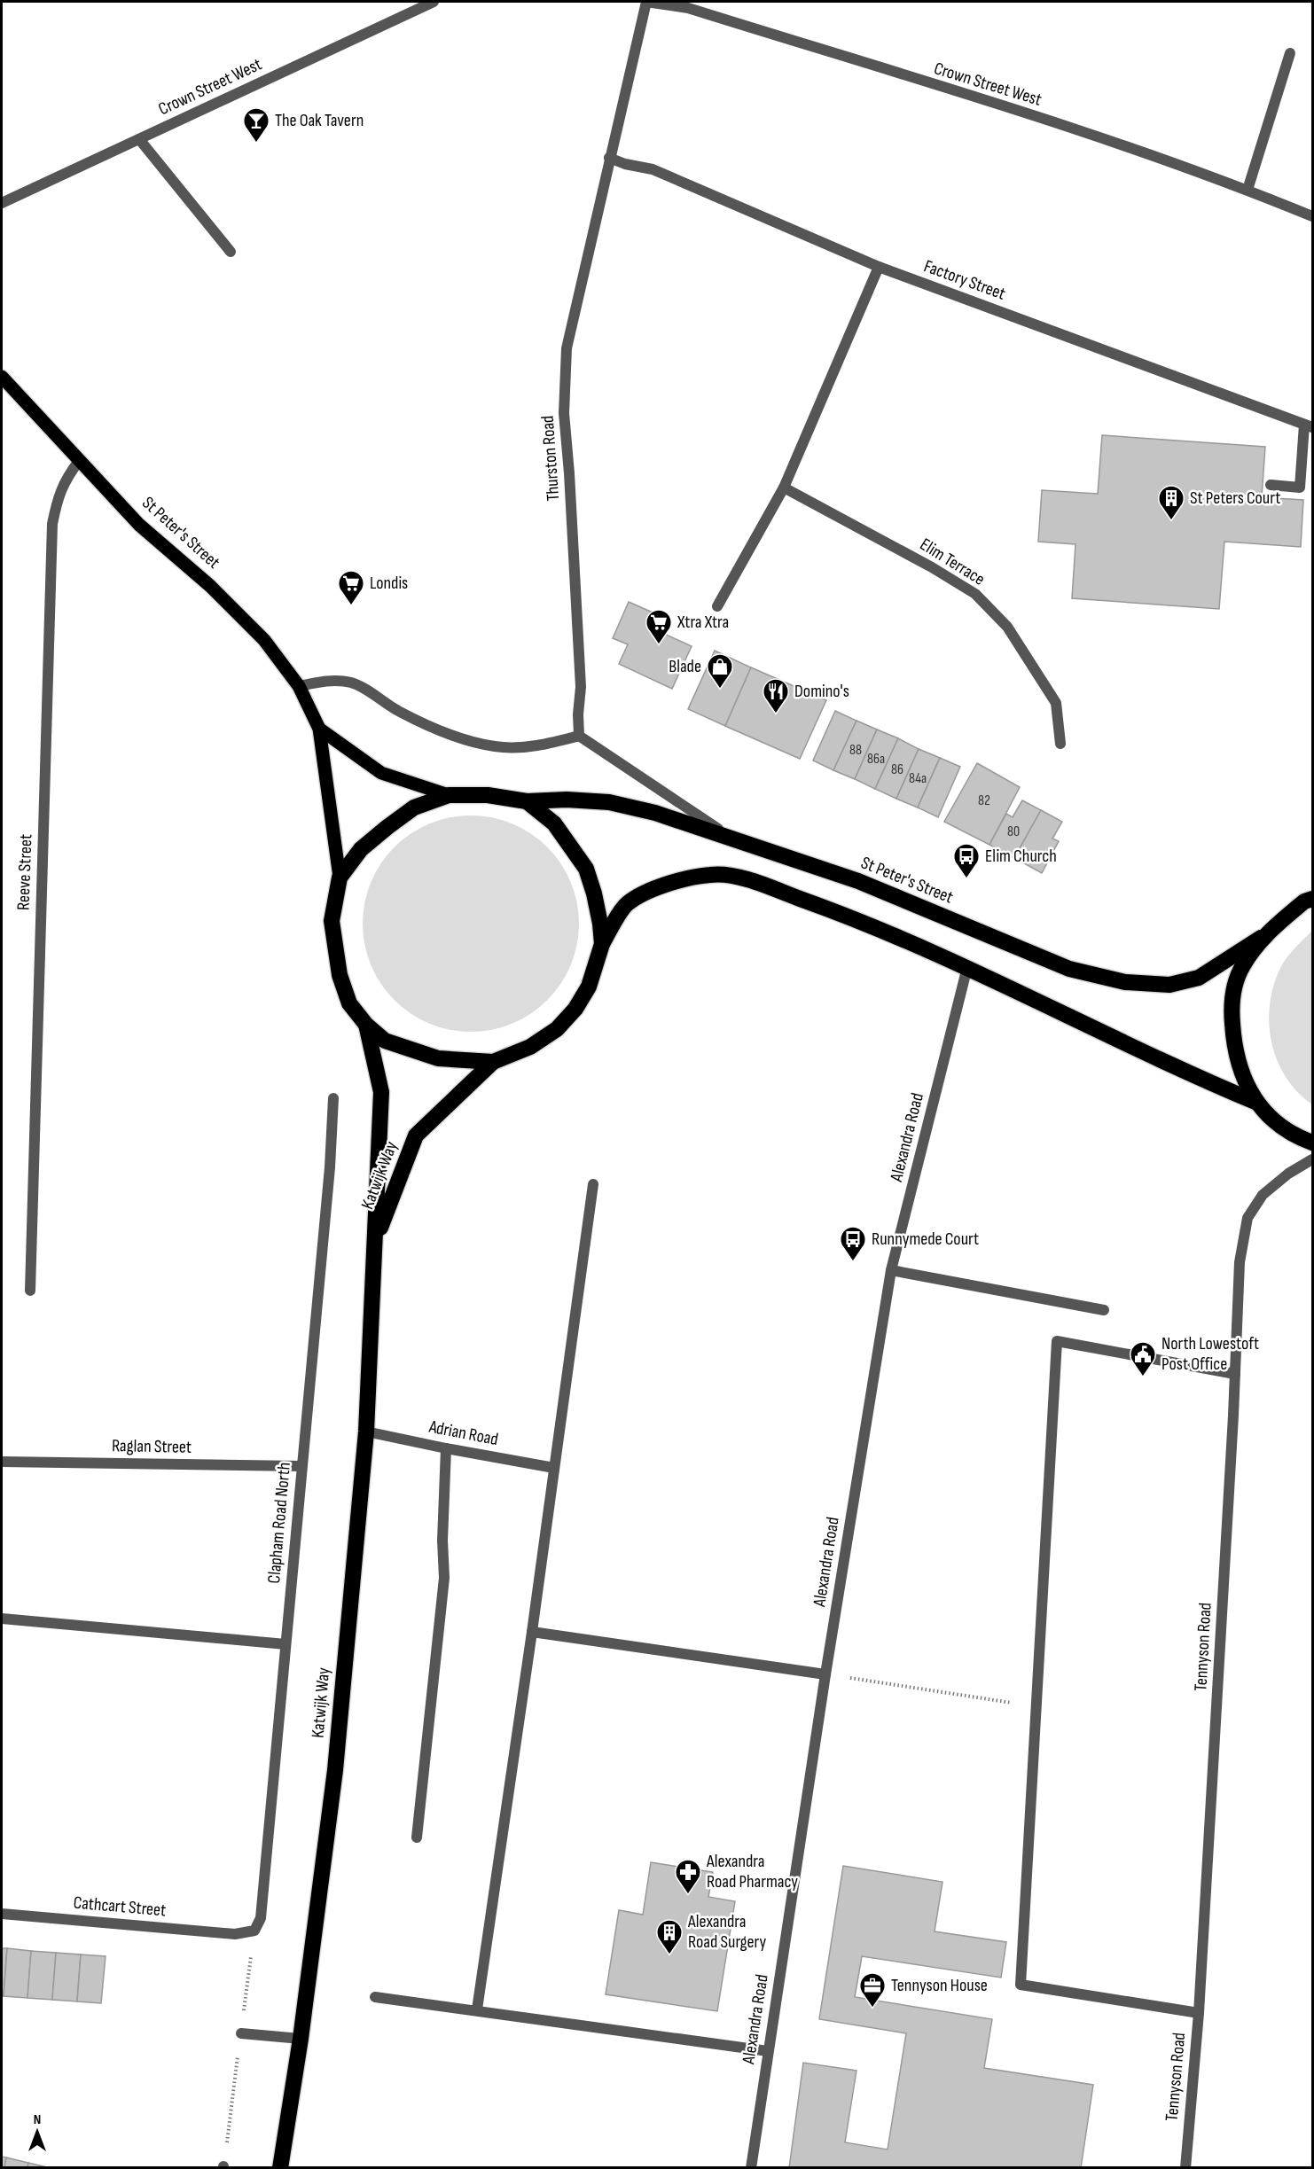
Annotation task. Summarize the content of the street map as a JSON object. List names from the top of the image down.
{
  "streets": {
    "highway": ["St Peter's Street", "Katwijk Way"],
    "street": [
      "Crown Street West",
      "Factory Street",
      "Thurston Road",
      "Elim Terrace",
      "Reeve Street",
      "Alexandra Road",
      "Adrian Road",
      "Raglan Street",
      "Clapham Road North",
      "Tennyson Road",
      "Cathcart Street"
    ]
  },
  "crossings": [
    ["Crown Street West", "Thurston Road"],
    ["Factory Street", "Thurston Road"],
    ["St Peter's Street", "Reeve Street"],
    ["Katwijk Way", "Adrian Road"],
    ["Raglan Street", "Clapham Road North"],
    ["Clapham Road North", "Cathcart Street"]
  ],
  "places": {
    "bar": ["The Oak Tavern"],
    "building": ["St Peters Court", "Alexandra Road Surgery"],
    "supermarket": ["Londis", "Xtra Xtra"],
    "shop": ["Blade"],
    "restaurant": ["Domino's"],
    "bus stop": ["Elim Church", "Runnymede Court"],
    "public building": ["North Lowestoft Post Office"],
    "pharmacy": ["Alexandra Road Pharmacy"],
    "office": ["Tennyson House"]
  },
  "house_numbers": [
    "88",
    "86a",
    "86",
    "84a",
    "82",
    "80"
  ],
  "north": "top"
}
